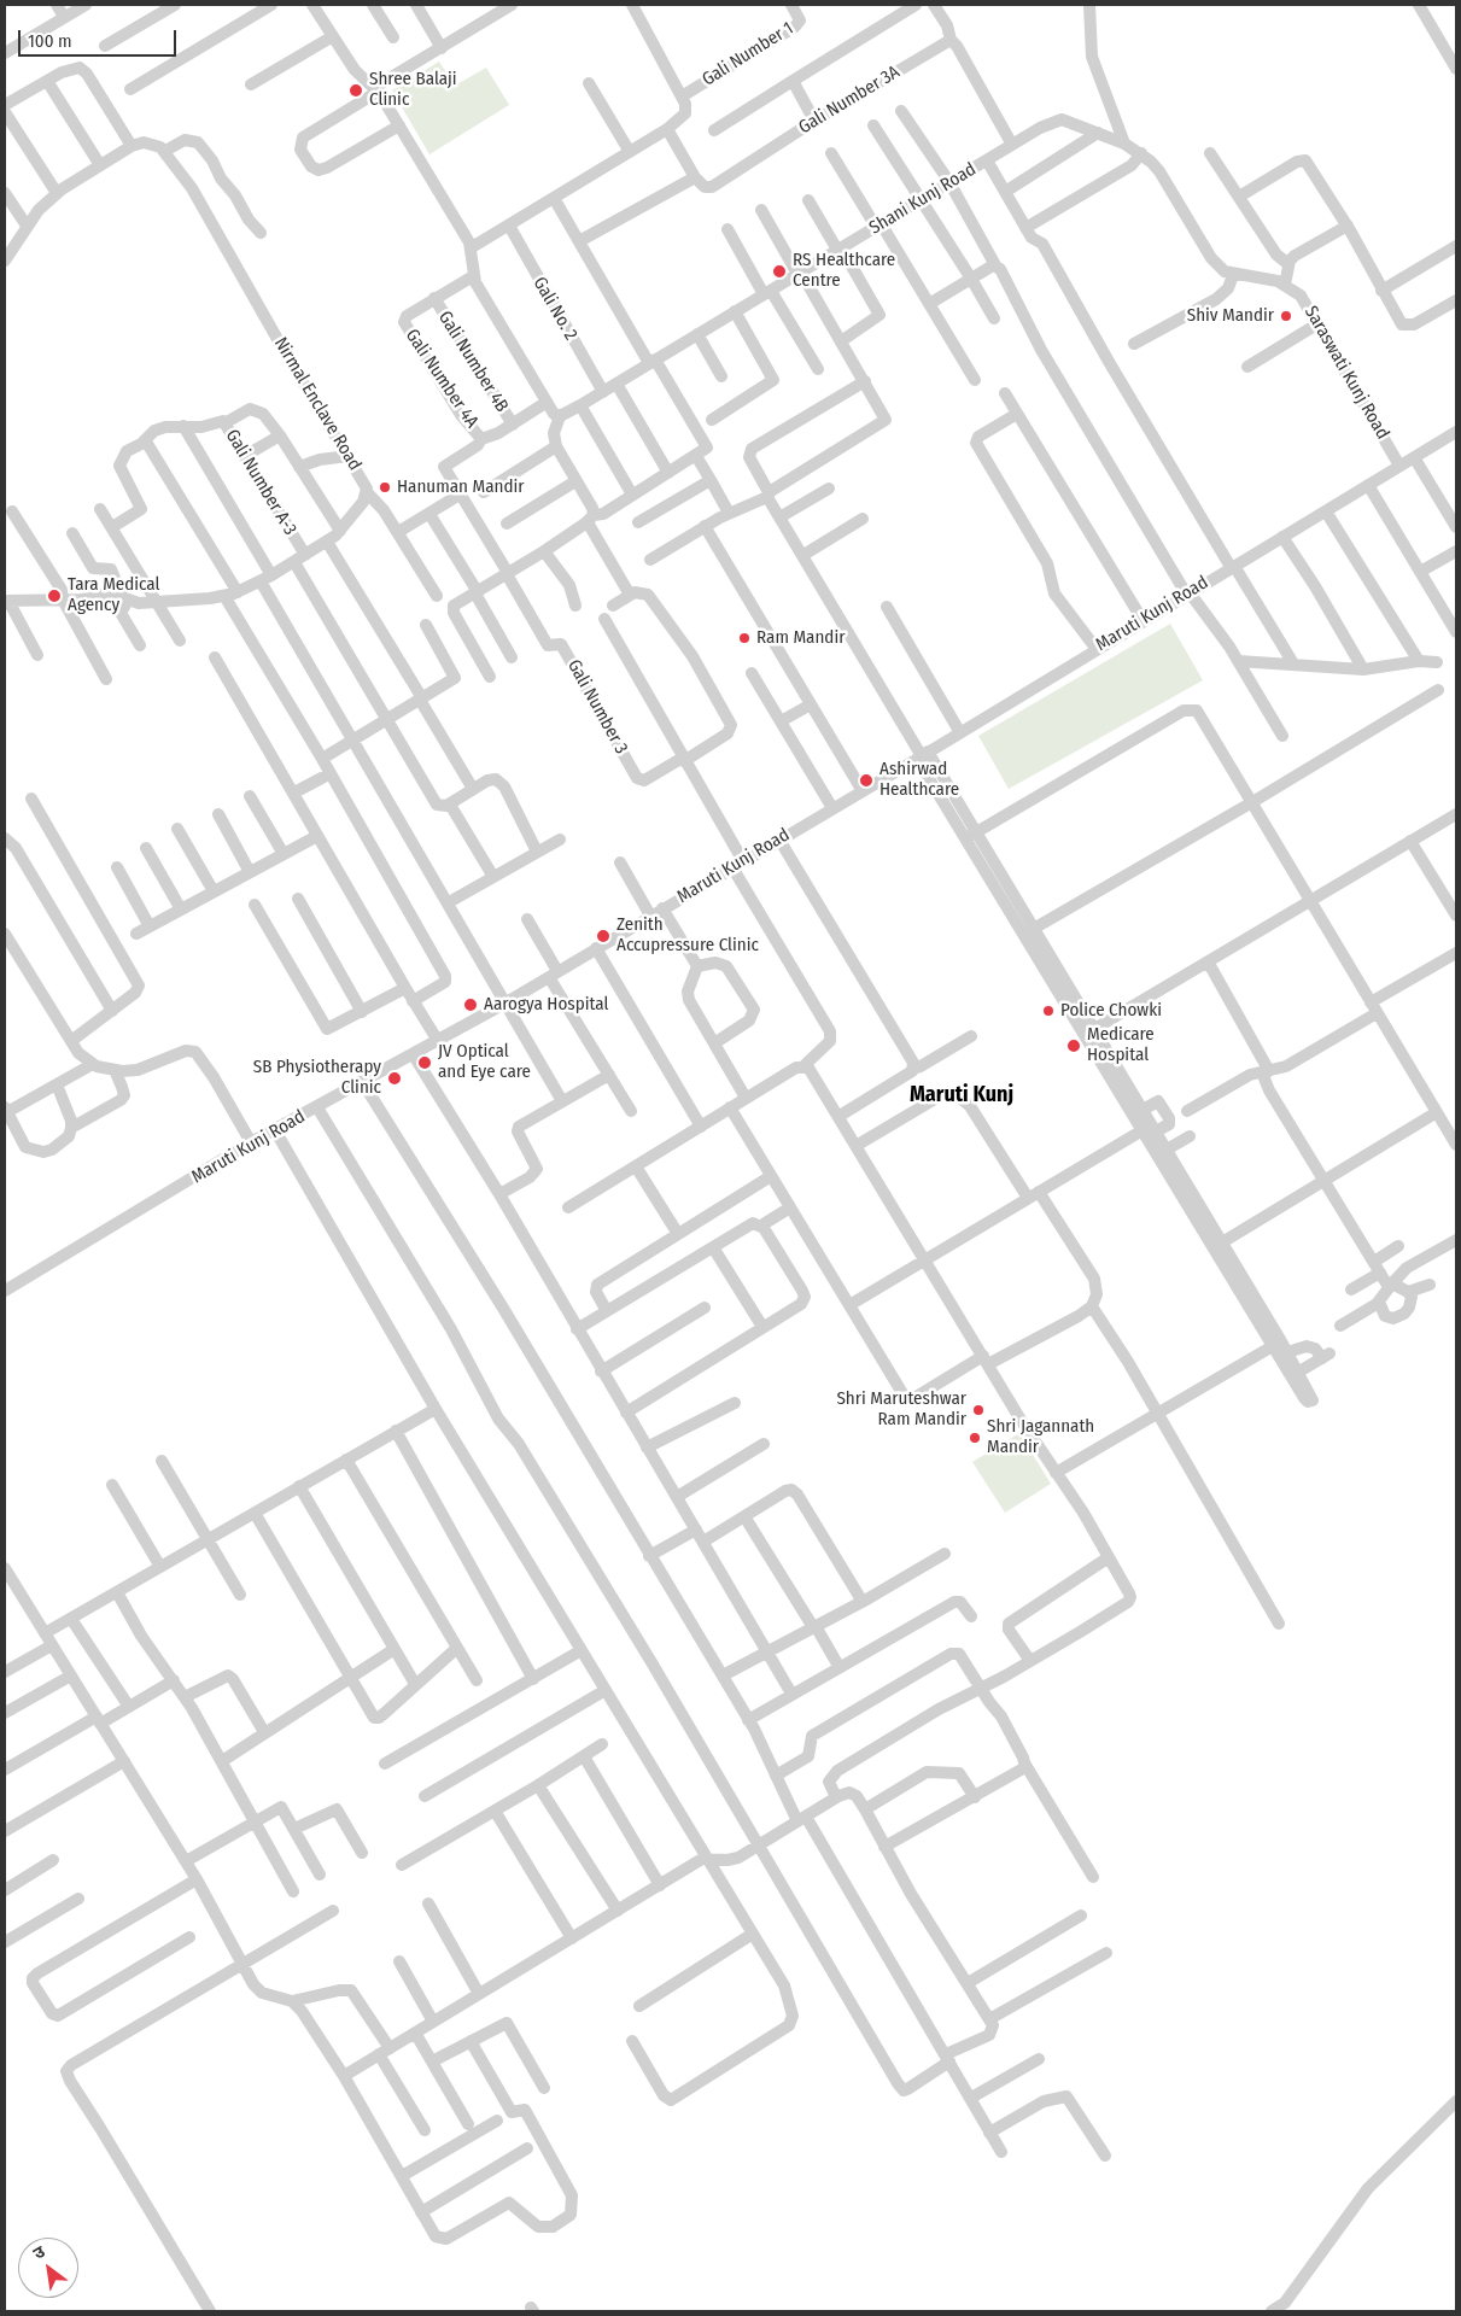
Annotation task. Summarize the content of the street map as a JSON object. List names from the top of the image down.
{
  "streets": {
    "street": [
      "Gali Number 1",
      "Gali Number 3A",
      "Shani Kunj Road",
      "Gali No. 2",
      "Gali Number 4B",
      "Saraswati Kunj Road",
      "Gali Number 4A",
      "Nirmal Enclave Road",
      "Gali Number A-3",
      "Maruti Kunj Road",
      "Gali Number 3"
    ]
  },
  "crossings": [
    ["Shani Kunj Road", "Gali No. 2"],
    ["Gali Number 4B", "Gali Number 4A"],
    ["Saraswati Kunj Road", "Maruti Kunj Road"],
    ["Nirmal Enclave Road", "Gali Number A-3"]
  ],
  "districts": ["Maruti Kunj"],
  "places": [
    "Shree Balaji Clinic",
    "RS Healthcare Centre",
    "Shiv Mandir",
    "Hanuman Mandir",
    "Tara Medical Agency",
    "Ram Mandir",
    "Ashirwad Healthcare",
    "Zenith Accupressure Clinic",
    "Aarogya Hospital",
    "Police Chowki",
    "Medicare Hospital",
    "JV Optical and Eye care",
    "SB Physiotherapy Clinic",
    "Shri Maruteshwar Ram Mandir",
    "Shri Jagannath Mandir"
  ],
  "scale_bar": "100 m",
  "north": "top left"
}
